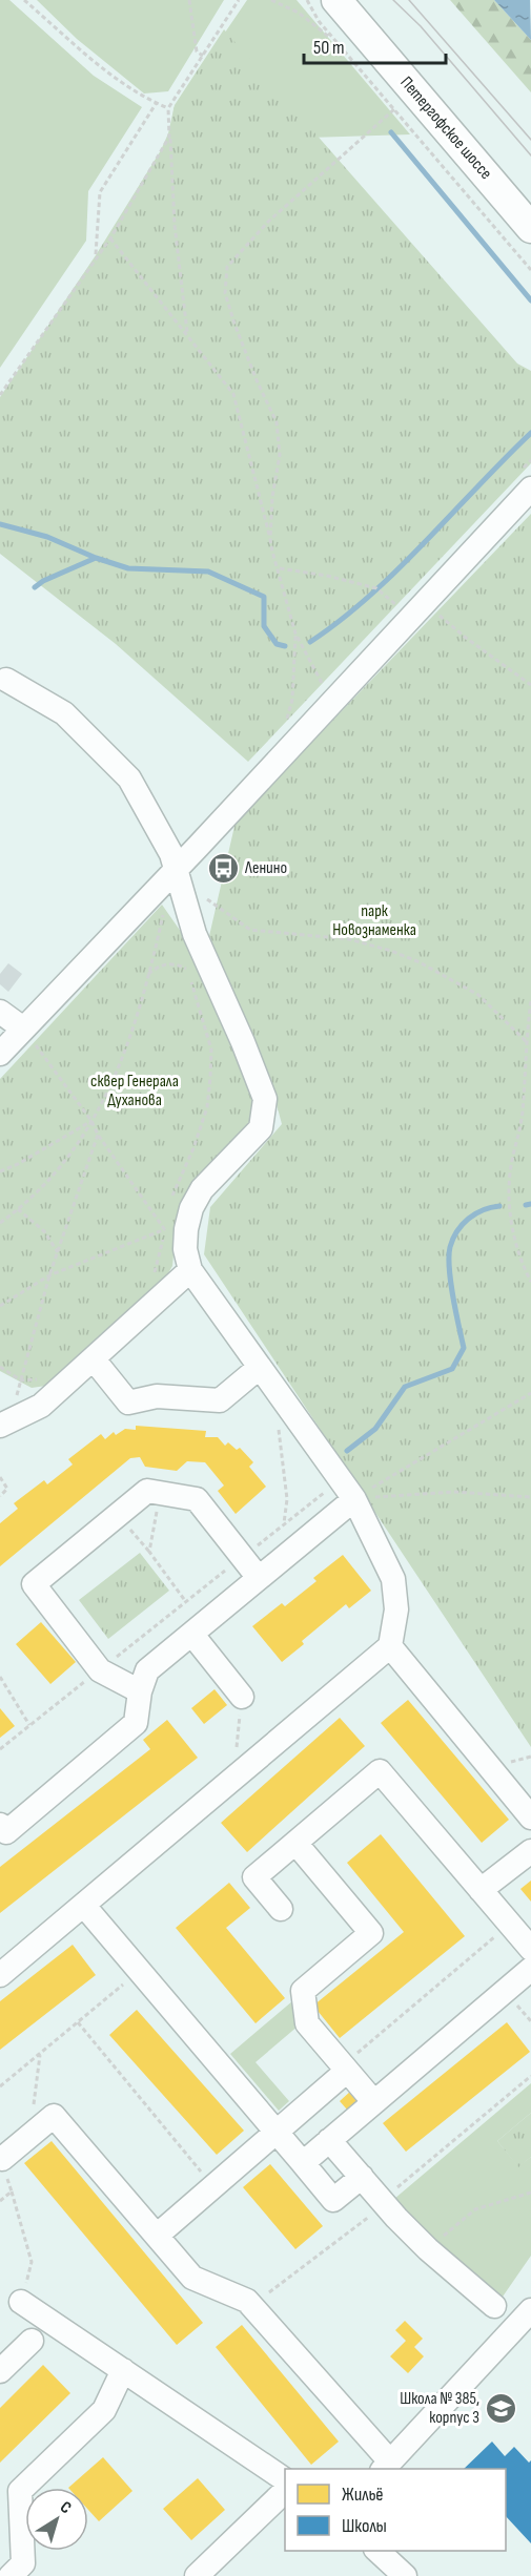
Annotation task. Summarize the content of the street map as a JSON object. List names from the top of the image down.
{
  "streets": {
    "main road": ["Петергофское шоссе"]
  },
  "parks": ["парк Новознаменка", "сквер Генерала Духанова"],
  "places": {
    "bus stop": ["Ленино"],
    "school or university": ["Школа № 385, корпус 3"]
  },
  "legend": ["Жильё", "Школы"],
  "scale_bar": "50 m",
  "north": "top right"
}
